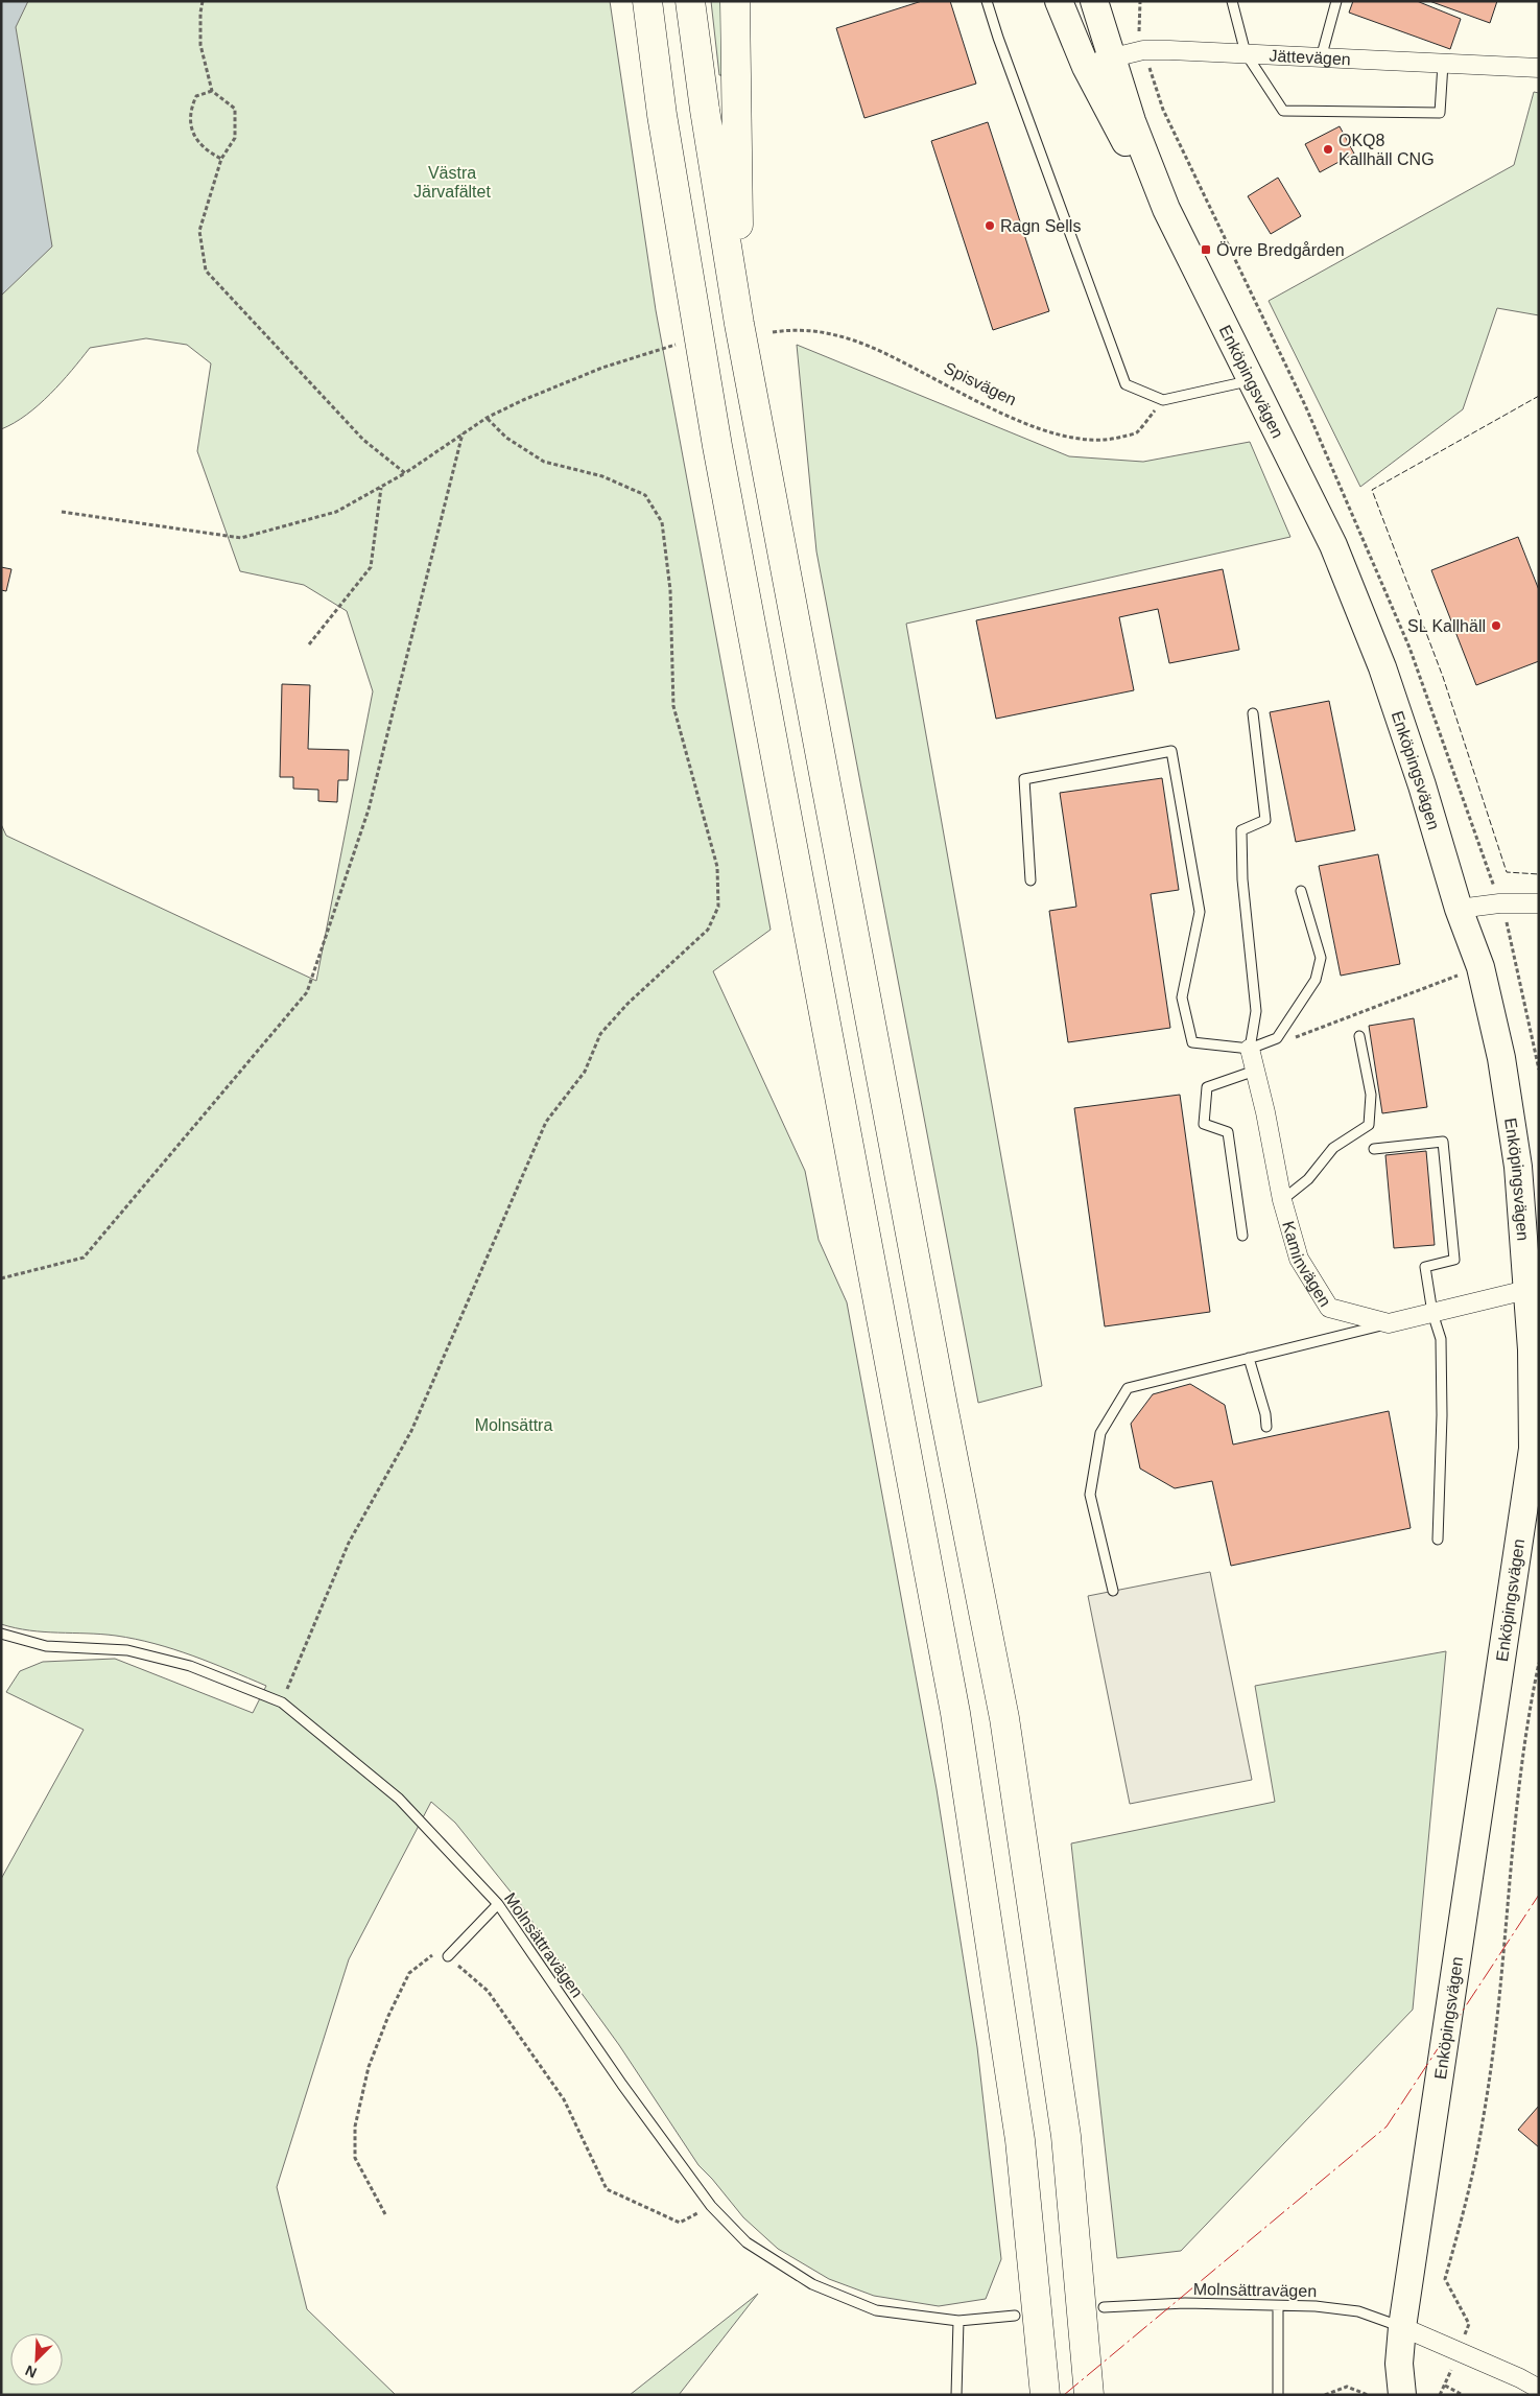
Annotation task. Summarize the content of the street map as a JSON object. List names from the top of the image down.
{
  "streets": {
    "street": ["Jättevägen", "Enköpingsvägen", "Kaminvägen"],
    "lane": ["Molnsättravägen"],
    "path": ["Spisvägen"]
  },
  "crossings": [
    ["Jättevägen", "Enköpingsvägen"],
    ["Enköpingsvägen", "Kaminvägen"],
    ["Enköpingsvägen", "Molnsättravägen"]
  ],
  "parks": ["Västra Järvafältet", "Molnsättra"],
  "places": {
    "other": ["OKQ8 Kallhäll CNG", "Ragn Sells", "SL Kallhäll"],
    "transit": ["Övre Bredgården"]
  },
  "north": "bottom left"
}
